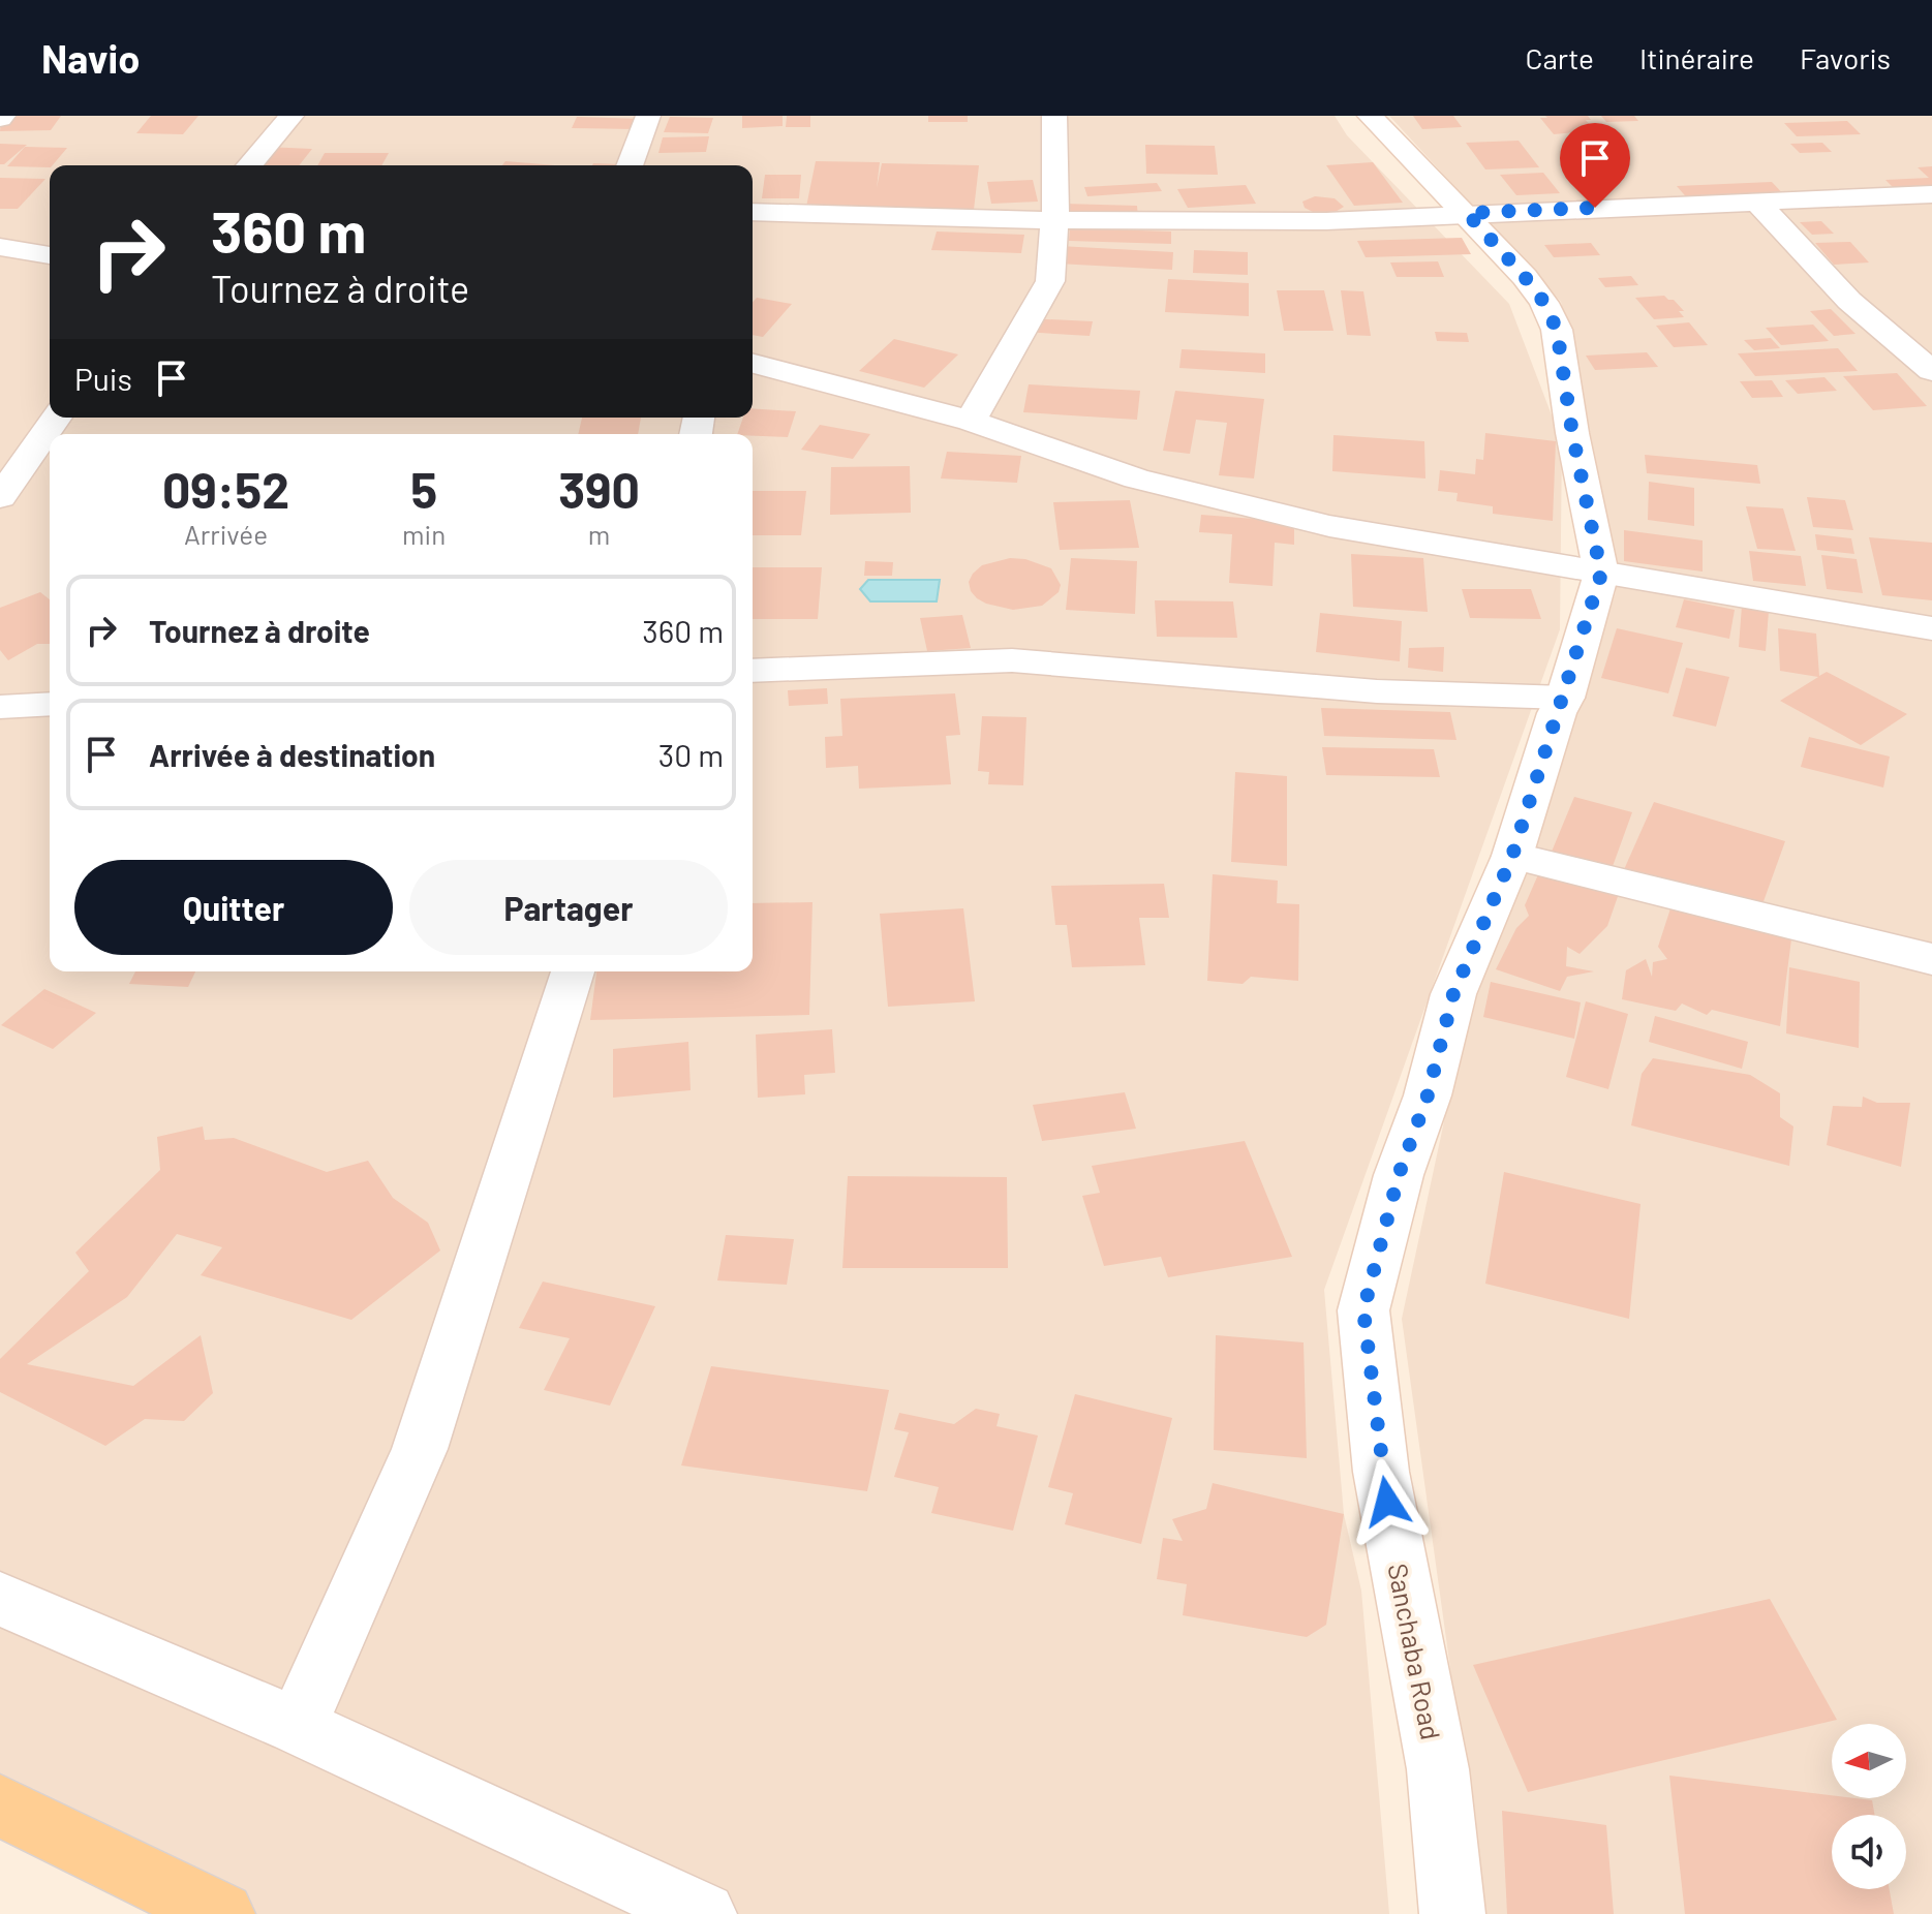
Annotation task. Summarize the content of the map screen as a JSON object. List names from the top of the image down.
{
  "streets": {
    "street": ["Sanchaba Road"]
  },
  "north": "left",
  "page": {
    "header": "Navio",
    "nav": ["Carte", "Itinéraire", "Favoris"],
    "turn": ["360 m", "Tournez à droite"],
    "then": "Puis",
    "eta": [
      "09:52",
      "Arrivée",
      "5",
      "min",
      "390",
      "m"
    ],
    "list": [
      {
        "name": "Tournez à droite",
        "value": "360 m"
      },
      {
        "name": "Arrivée à destination",
        "value": "30 m"
      }
    ],
    "buttons": ["Quitter", "Partager"]
  }
}
